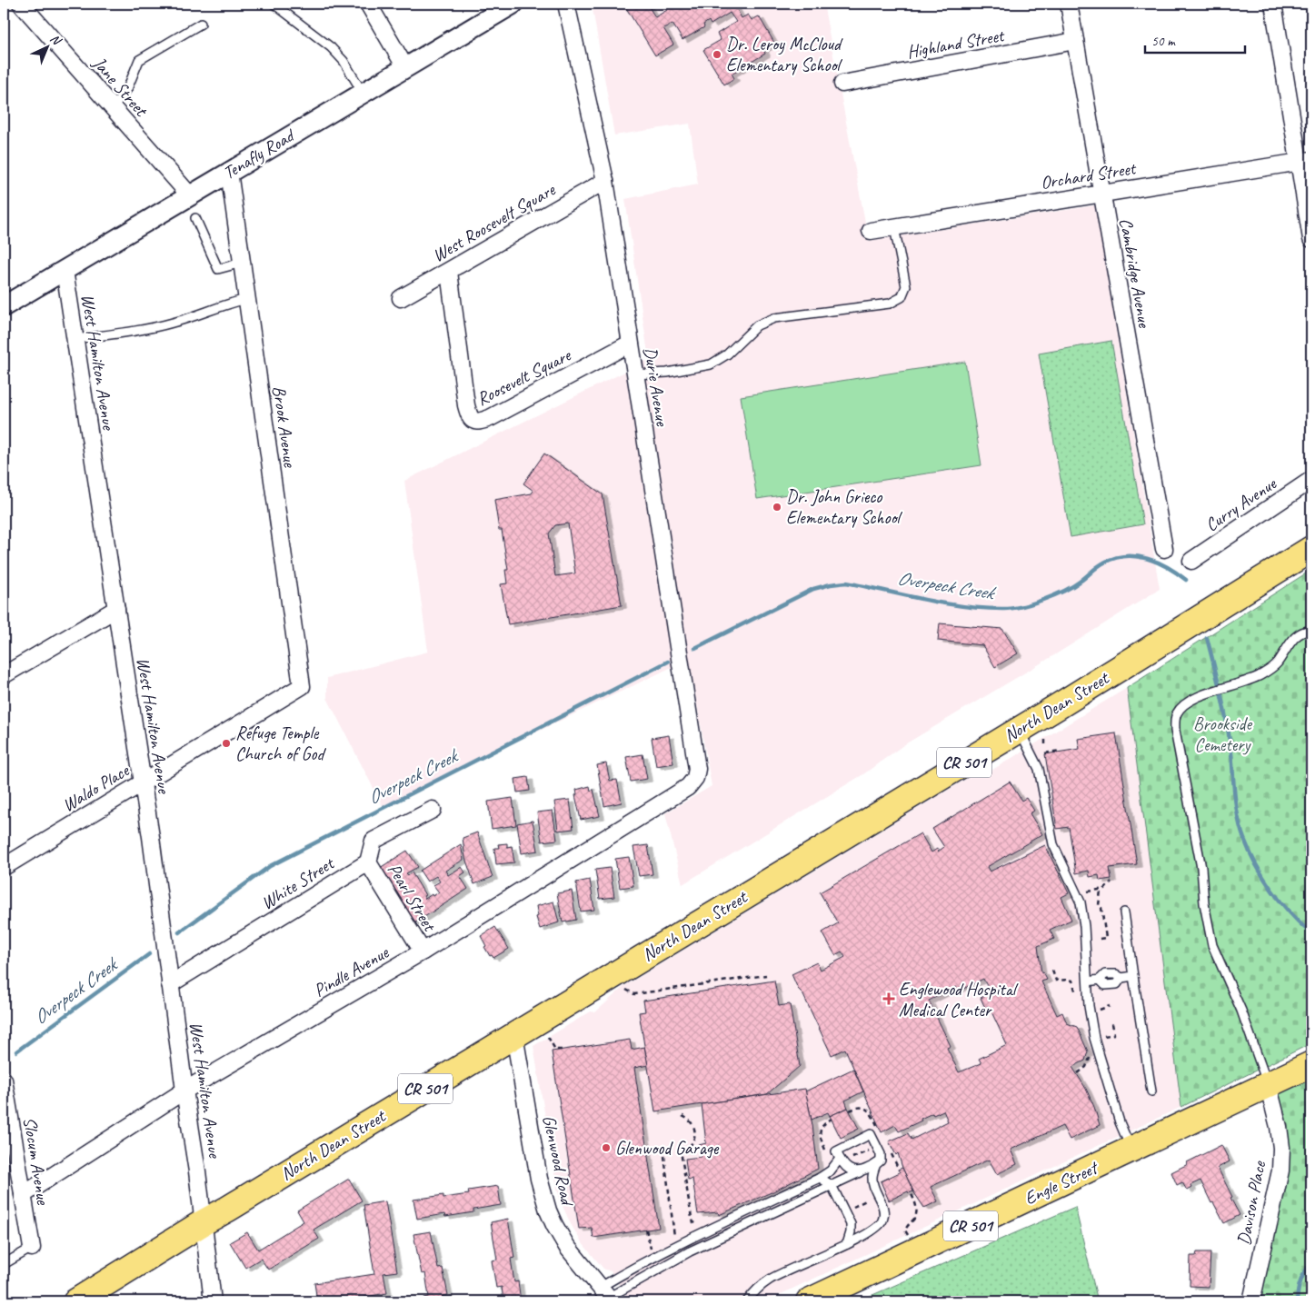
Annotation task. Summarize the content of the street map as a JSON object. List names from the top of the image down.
{
  "streets": {
    "main road": ["North Dean Street", "CR 501", "Engle Street"],
    "street": [
      "Highland Street",
      "Jane Street",
      "Tenafly Road",
      "Orchard Street",
      "West Roosevelt Square",
      "Cambridge Avenue",
      "West Hamilton Avenue",
      "Roosevelt Square",
      "Durie Avenue",
      "Brook Avenue",
      "Curry Avenue",
      "Waldo Place",
      "White Street",
      "Pearl Street",
      "Pindle Avenue",
      "Glenwood Road",
      "Slocum Avenue",
      "Davison Place"
    ]
  },
  "crossings": [
    ["Highland Street", "Cambridge Avenue"],
    ["Jane Street", "Tenafly Road"],
    ["Tenafly Road", "West Hamilton Avenue"],
    ["Tenafly Road", "Brook Avenue"],
    ["Orchard Street", "Cambridge Avenue"],
    ["West Roosevelt Square", "Roosevelt Square"],
    ["West Roosevelt Square", "Durie Avenue"],
    ["West Hamilton Avenue", "North Dean Street"],
    ["West Hamilton Avenue", "Waldo Place"],
    ["West Hamilton Avenue", "White Street"],
    ["West Hamilton Avenue", "Pindle Avenue"],
    ["Roosevelt Square", "Durie Avenue"],
    ["Durie Avenue", "Pindle Avenue"],
    ["Brook Avenue", "Waldo Place"],
    ["North Dean Street", "Glenwood Road"],
    ["White Street", "Pearl Street"],
    ["Pearl Street", "Pindle Avenue"],
    ["Pindle Avenue", "Slocum Avenue"],
    ["Engle Street", "Davison Place"]
  ],
  "water": ["Overpeck Creek"],
  "parks": ["Brookside Cemetery"],
  "places": {
    "other": [
      "Dr. Leroy McCloud Elementary School",
      "Dr. John Grieco Elementary School",
      "Refuge Temple Church of God",
      "Glenwood Garage"
    ],
    "health": ["Englewood Hospital Medical Center"]
  },
  "scale_bar": "50 m",
  "north": "top right"
}
